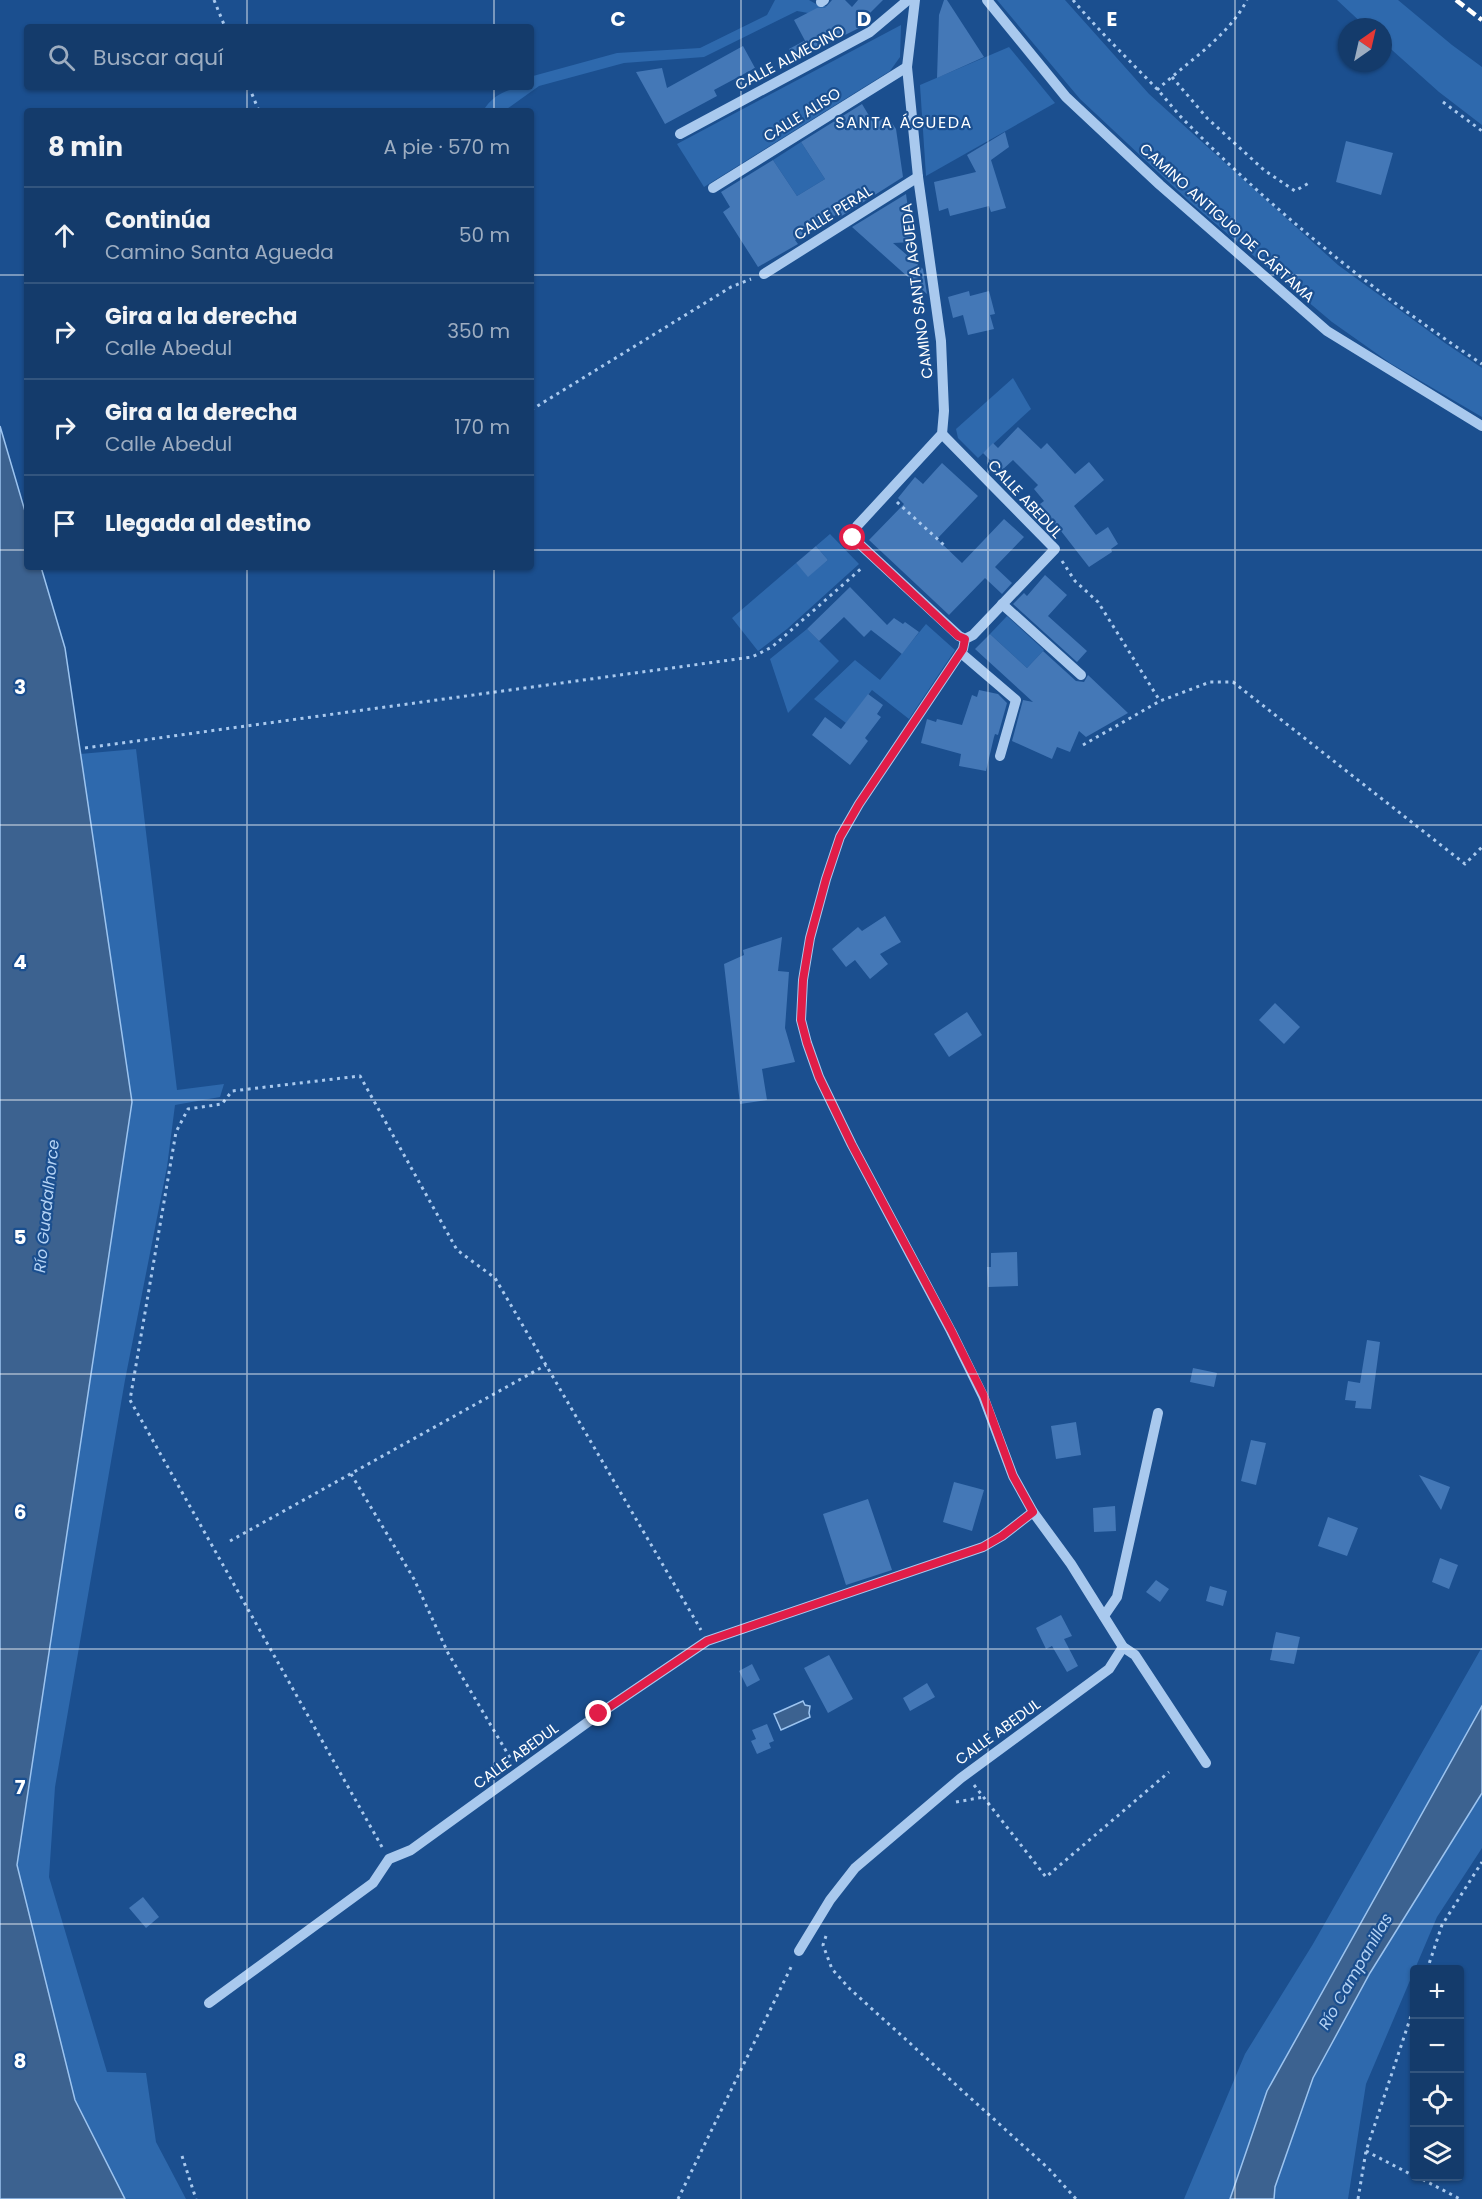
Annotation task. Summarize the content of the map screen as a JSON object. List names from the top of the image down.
{
  "streets": {
    "street": [
      "CALLE ALMECINO",
      "CALLE ALISO",
      "CALLE PERAL",
      "CAMINO ANTIGUO DE CÁRTAMA",
      "CAMINO SANTA AGUEDA",
      "CALLE ABEDUL"
    ]
  },
  "crossings": [
    ["CALLE ALISO", "CAMINO SANTA AGUEDA"],
    ["CALLE PERAL", "CAMINO SANTA AGUEDA"],
    ["CAMINO SANTA AGUEDA", "CALLE ABEDUL"]
  ],
  "districts": ["SANTA ÁGUEDA"],
  "water": ["Río Guadalhorce", "Río Campanillas"],
  "north": "top right",
  "page": {
    "search": "Buscar aquí",
    "heading": ["8 min", "A pie · 570 m"],
    "list": [
      ["Continúa", "Camino Santa Agueda", "50 m"],
      ["Gira a la derecha", "Calle Abedul", "350 m"],
      ["Gira a la derecha", "Calle Abedul", "170 m"],
      "Llegada al destino"
    ],
    "map_buttons": ["+", "−"]
  },
  "grid": {
    "columns": ["C", "D", "E"],
    "rows": [
      "3",
      "4",
      "5",
      "6",
      "7",
      "8"
    ]
  }
}
